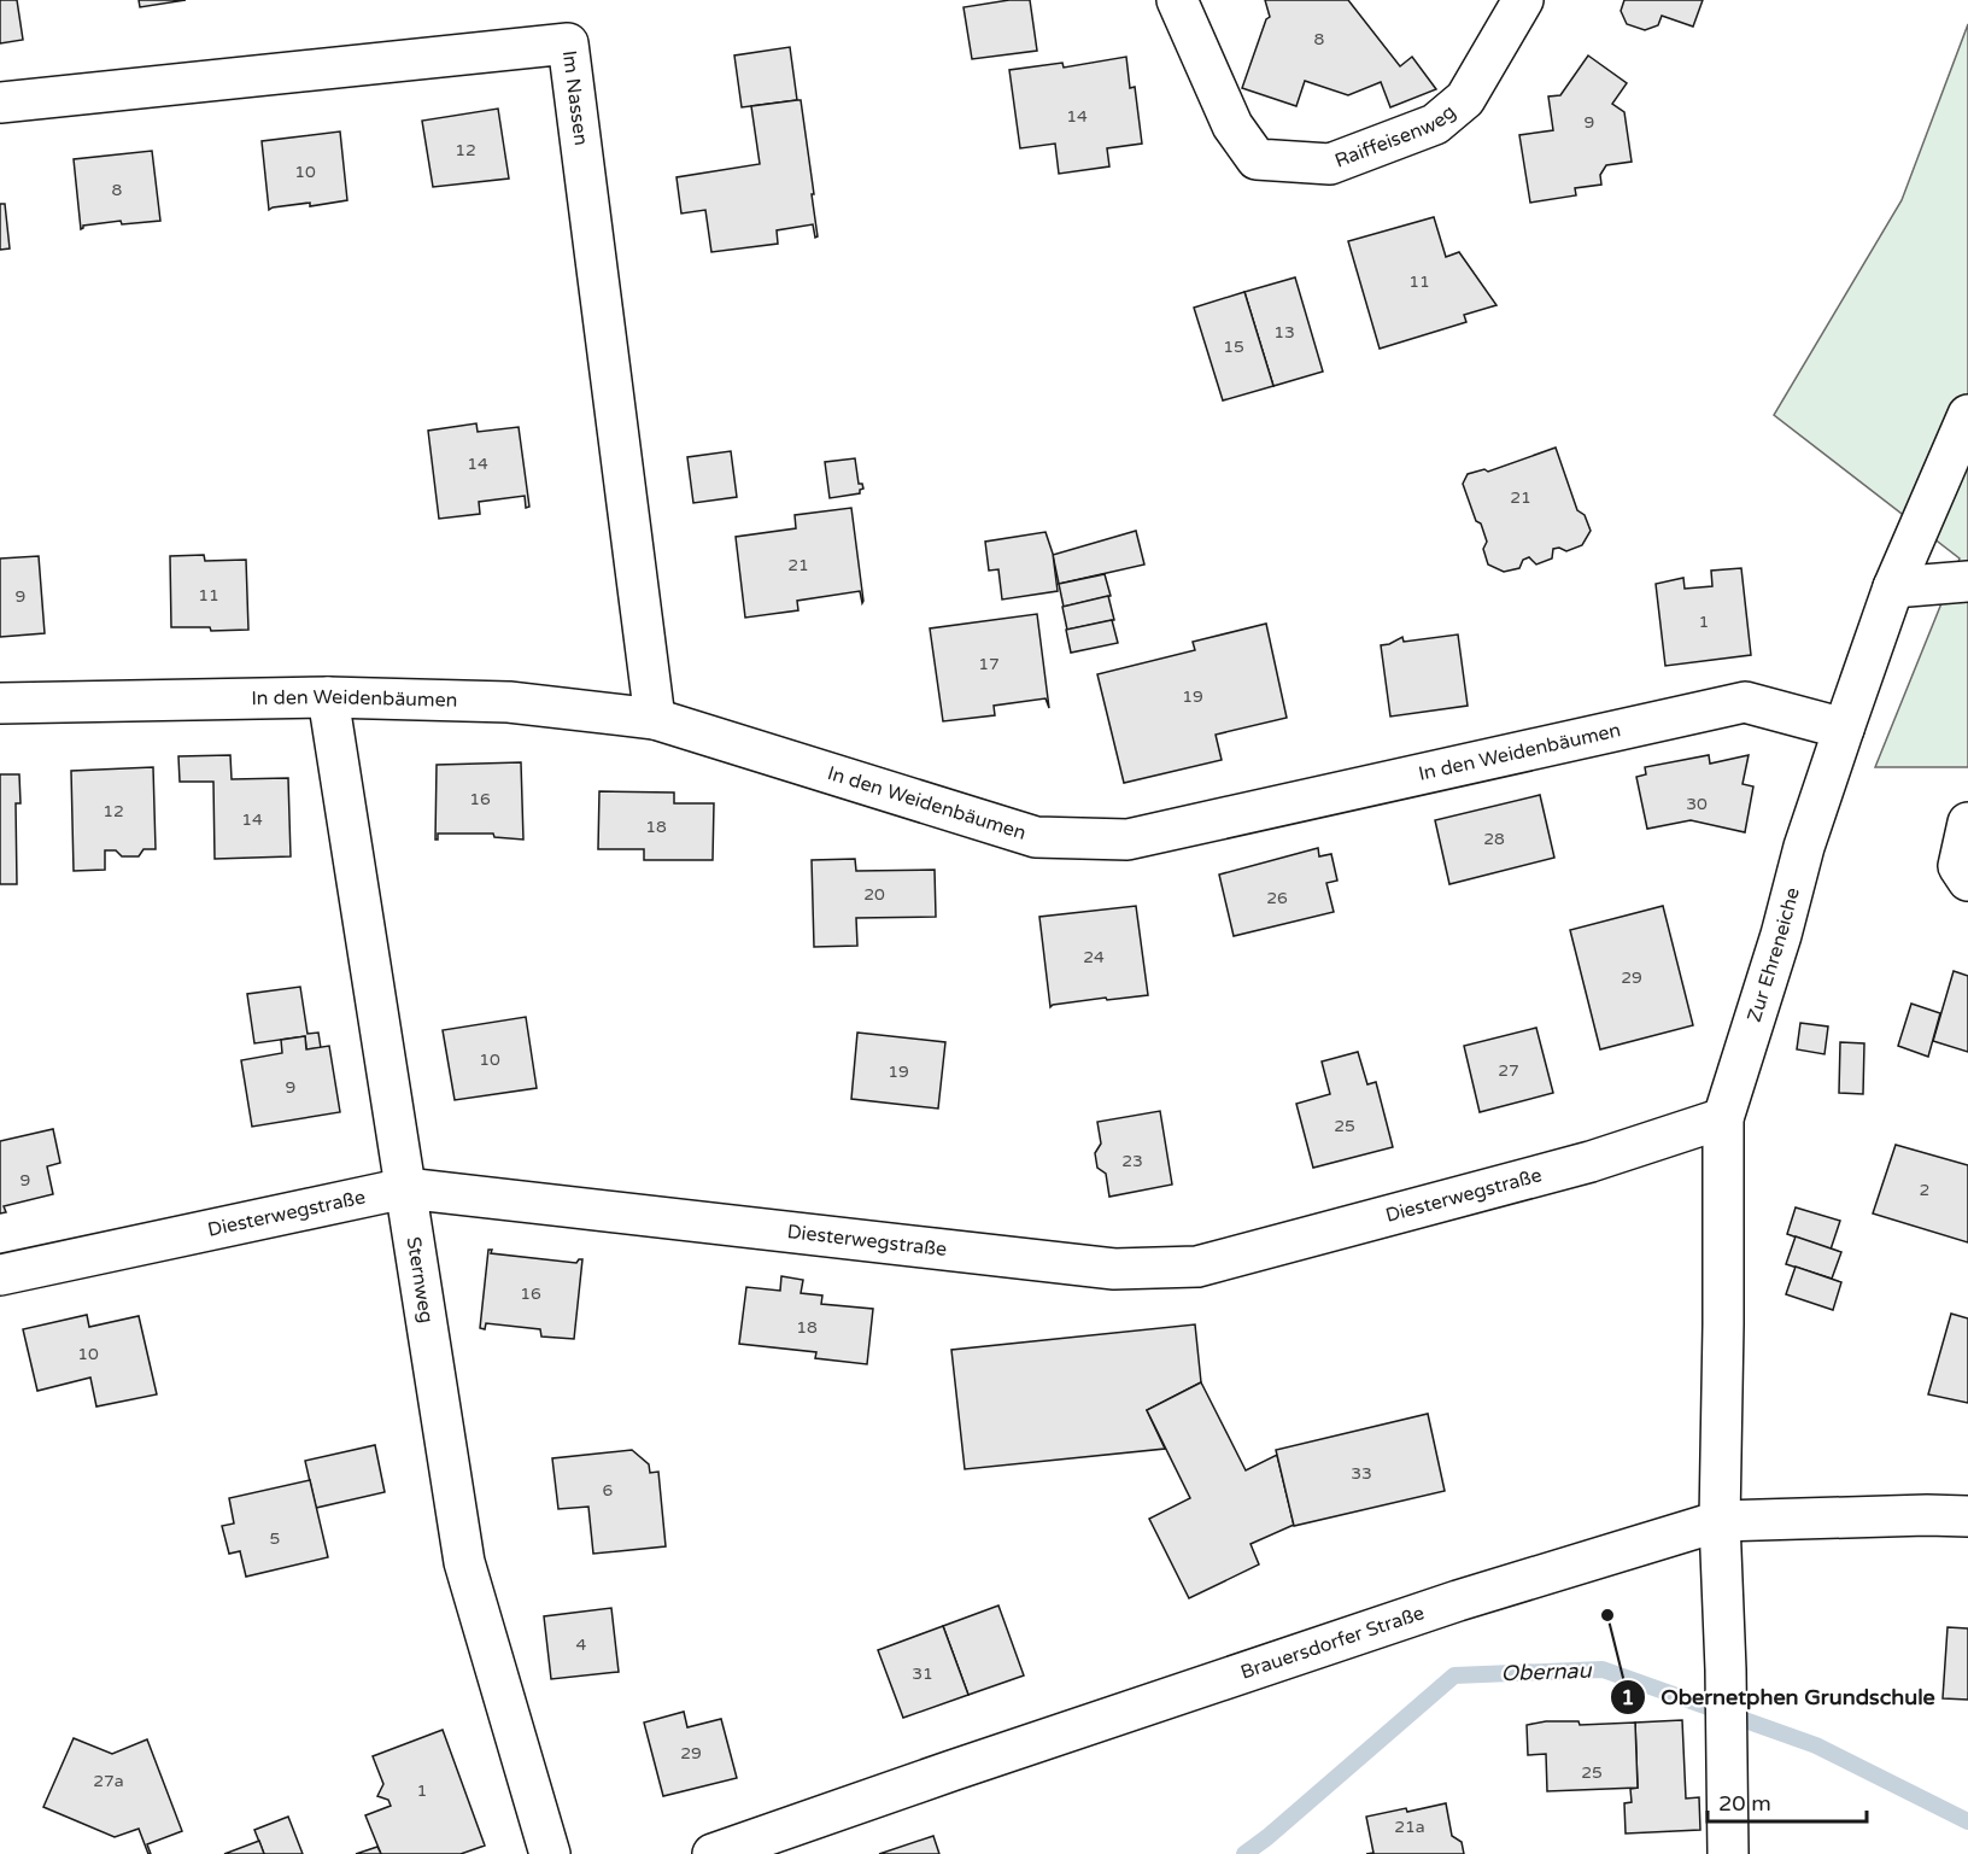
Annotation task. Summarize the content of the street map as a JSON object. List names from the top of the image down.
{
  "streets": {
    "street": [
      "Im Nassen",
      "Raiffeisenweg",
      "In den Weidenbäumen",
      "Zur Ehreneiche",
      "Diesterwegstraße",
      "Sternweg",
      "Brauersdorfer Straße"
    ]
  },
  "crossings": [
    ["Im Nassen", "In den Weidenbäumen"],
    ["In den Weidenbäumen", "Zur Ehreneiche"],
    ["In den Weidenbäumen", "Sternweg"],
    ["Zur Ehreneiche", "Diesterwegstraße"],
    ["Zur Ehreneiche", "Brauersdorfer Straße"],
    ["Diesterwegstraße", "Sternweg"]
  ],
  "water": ["Obernau"],
  "places": ["Obernetphen Grundschule"],
  "house_numbers": [
    "8",
    "14",
    "9",
    "12",
    "10",
    "8",
    "11",
    "13",
    "15",
    "14",
    "21",
    "21",
    "11",
    "9",
    "1",
    "17",
    "19",
    "16",
    "30",
    "12",
    "14",
    "18",
    "28",
    "20",
    "26",
    "24",
    "29",
    "10",
    "27",
    "19",
    "9",
    "25",
    "23",
    "9",
    "2",
    "16",
    "18",
    "10",
    "33",
    "6",
    "5",
    "4",
    "31",
    "29",
    "25",
    "27a",
    "1",
    "21a"
  ],
  "scale_bar": "20 m"
}
